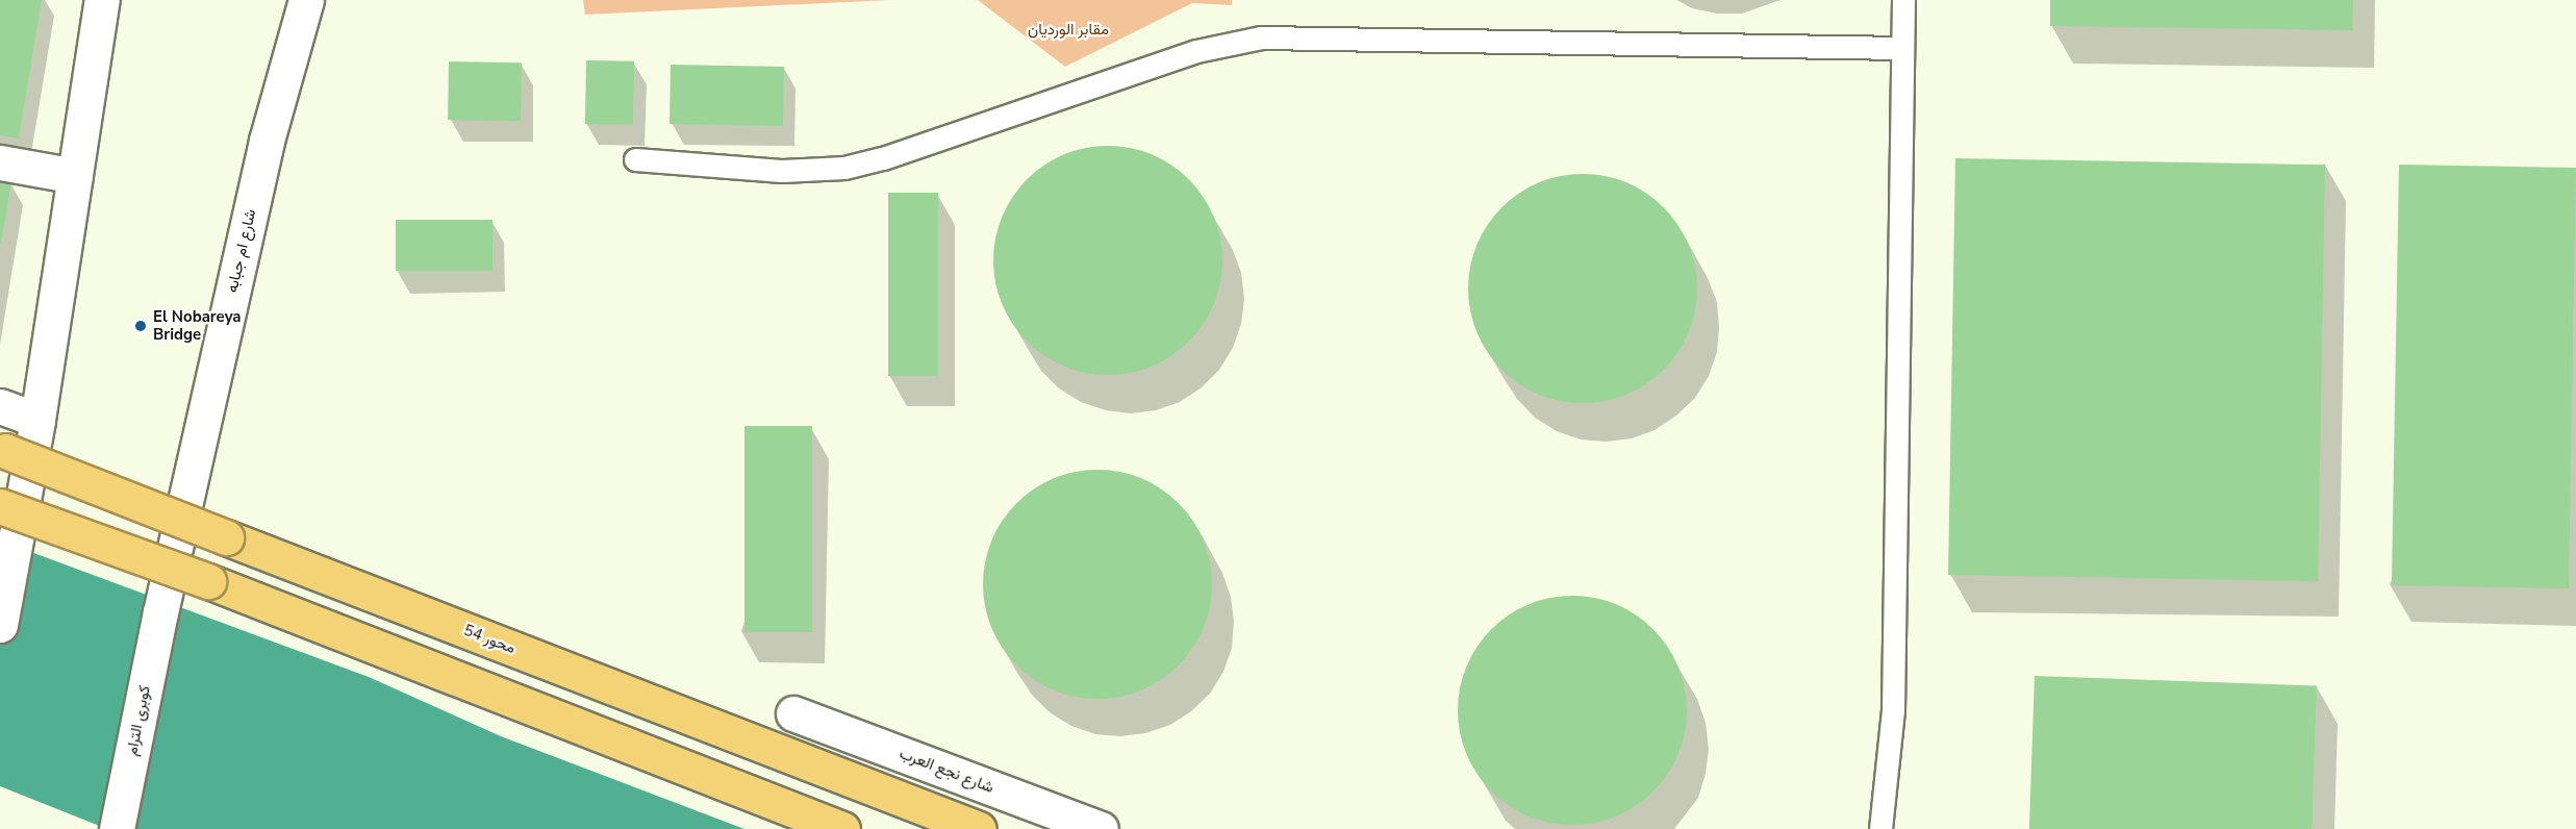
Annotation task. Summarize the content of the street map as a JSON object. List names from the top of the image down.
{
  "streets": {
    "highway": ["محور 54"],
    "street": ["شارع ام جبابه", "كوبرى الترام", "شارع نجع العرب"]
  },
  "crossings": [
    ["شارع ام جبابه", "كوبرى الترام"]
  ],
  "parks": ["مقابر الورديان"],
  "places": ["El Nobareya Bridge"]
}
